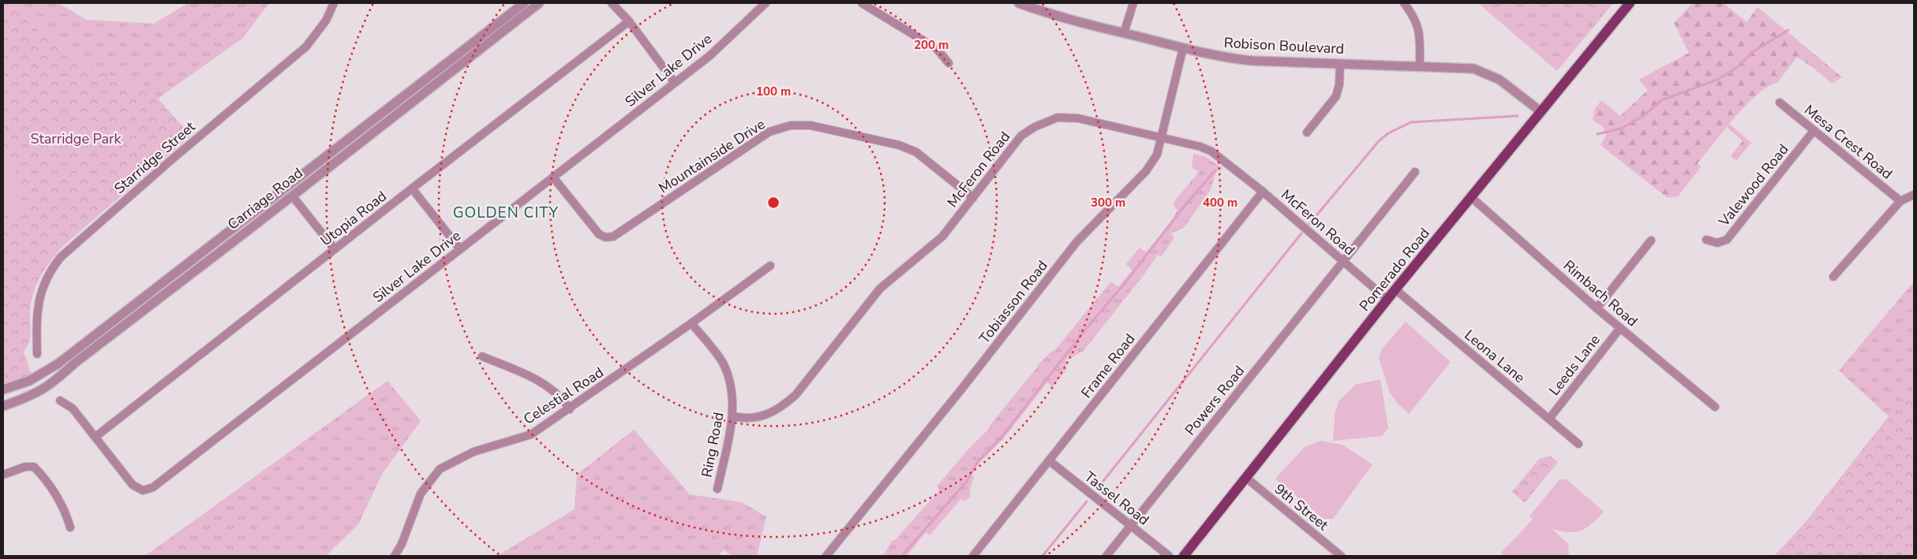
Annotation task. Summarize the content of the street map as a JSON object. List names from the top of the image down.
{
  "streets": {
    "main road": ["Pomerado Road"],
    "street": [
      "Robison Boulevard",
      "Silver Lake Drive",
      "Mesa Crest Road",
      "Mountainside Drive",
      "Starridge Street",
      "McFeron Road",
      "Valewood Road",
      "Carriage Road",
      "Utopia Road",
      "Rimbach Road",
      "Tobiasson Road",
      "Leona Lane",
      "Leeds Lane",
      "Frame Road",
      "Celestial Road",
      "Powers Road",
      "Ring Road",
      "Tassel Road",
      "9th Street"
    ]
  },
  "crossings": [
    ["Robison Boulevard", "Pomerado Road"],
    ["Robison Boulevard", "Tobiasson Road"],
    ["Silver Lake Drive", "Mountainside Drive"],
    ["Silver Lake Drive", "Utopia Road"],
    ["Mesa Crest Road", "Valewood Road"],
    ["Mountainside Drive", "McFeron Road"],
    ["McFeron Road", "Pomerado Road"],
    ["McFeron Road", "Tobiasson Road"],
    ["McFeron Road", "Frame Road"],
    ["McFeron Road", "Powers Road"],
    ["McFeron Road", "Ring Road"],
    ["Pomerado Road", "Rimbach Road"],
    ["Pomerado Road", "Leona Lane"],
    ["Pomerado Road", "9th Street"],
    ["Rimbach Road", "Leeds Lane"],
    ["Leona Lane", "Leeds Lane"],
    ["Frame Road", "Tassel Road"],
    ["Celestial Road", "Ring Road"],
    ["Powers Road", "Tassel Road"]
  ],
  "districts": ["GOLDEN CITY"],
  "parks": ["Starridge Park"],
  "rings": [
    "200 m",
    "100 m",
    "300 m",
    "400 m"
  ]
}
